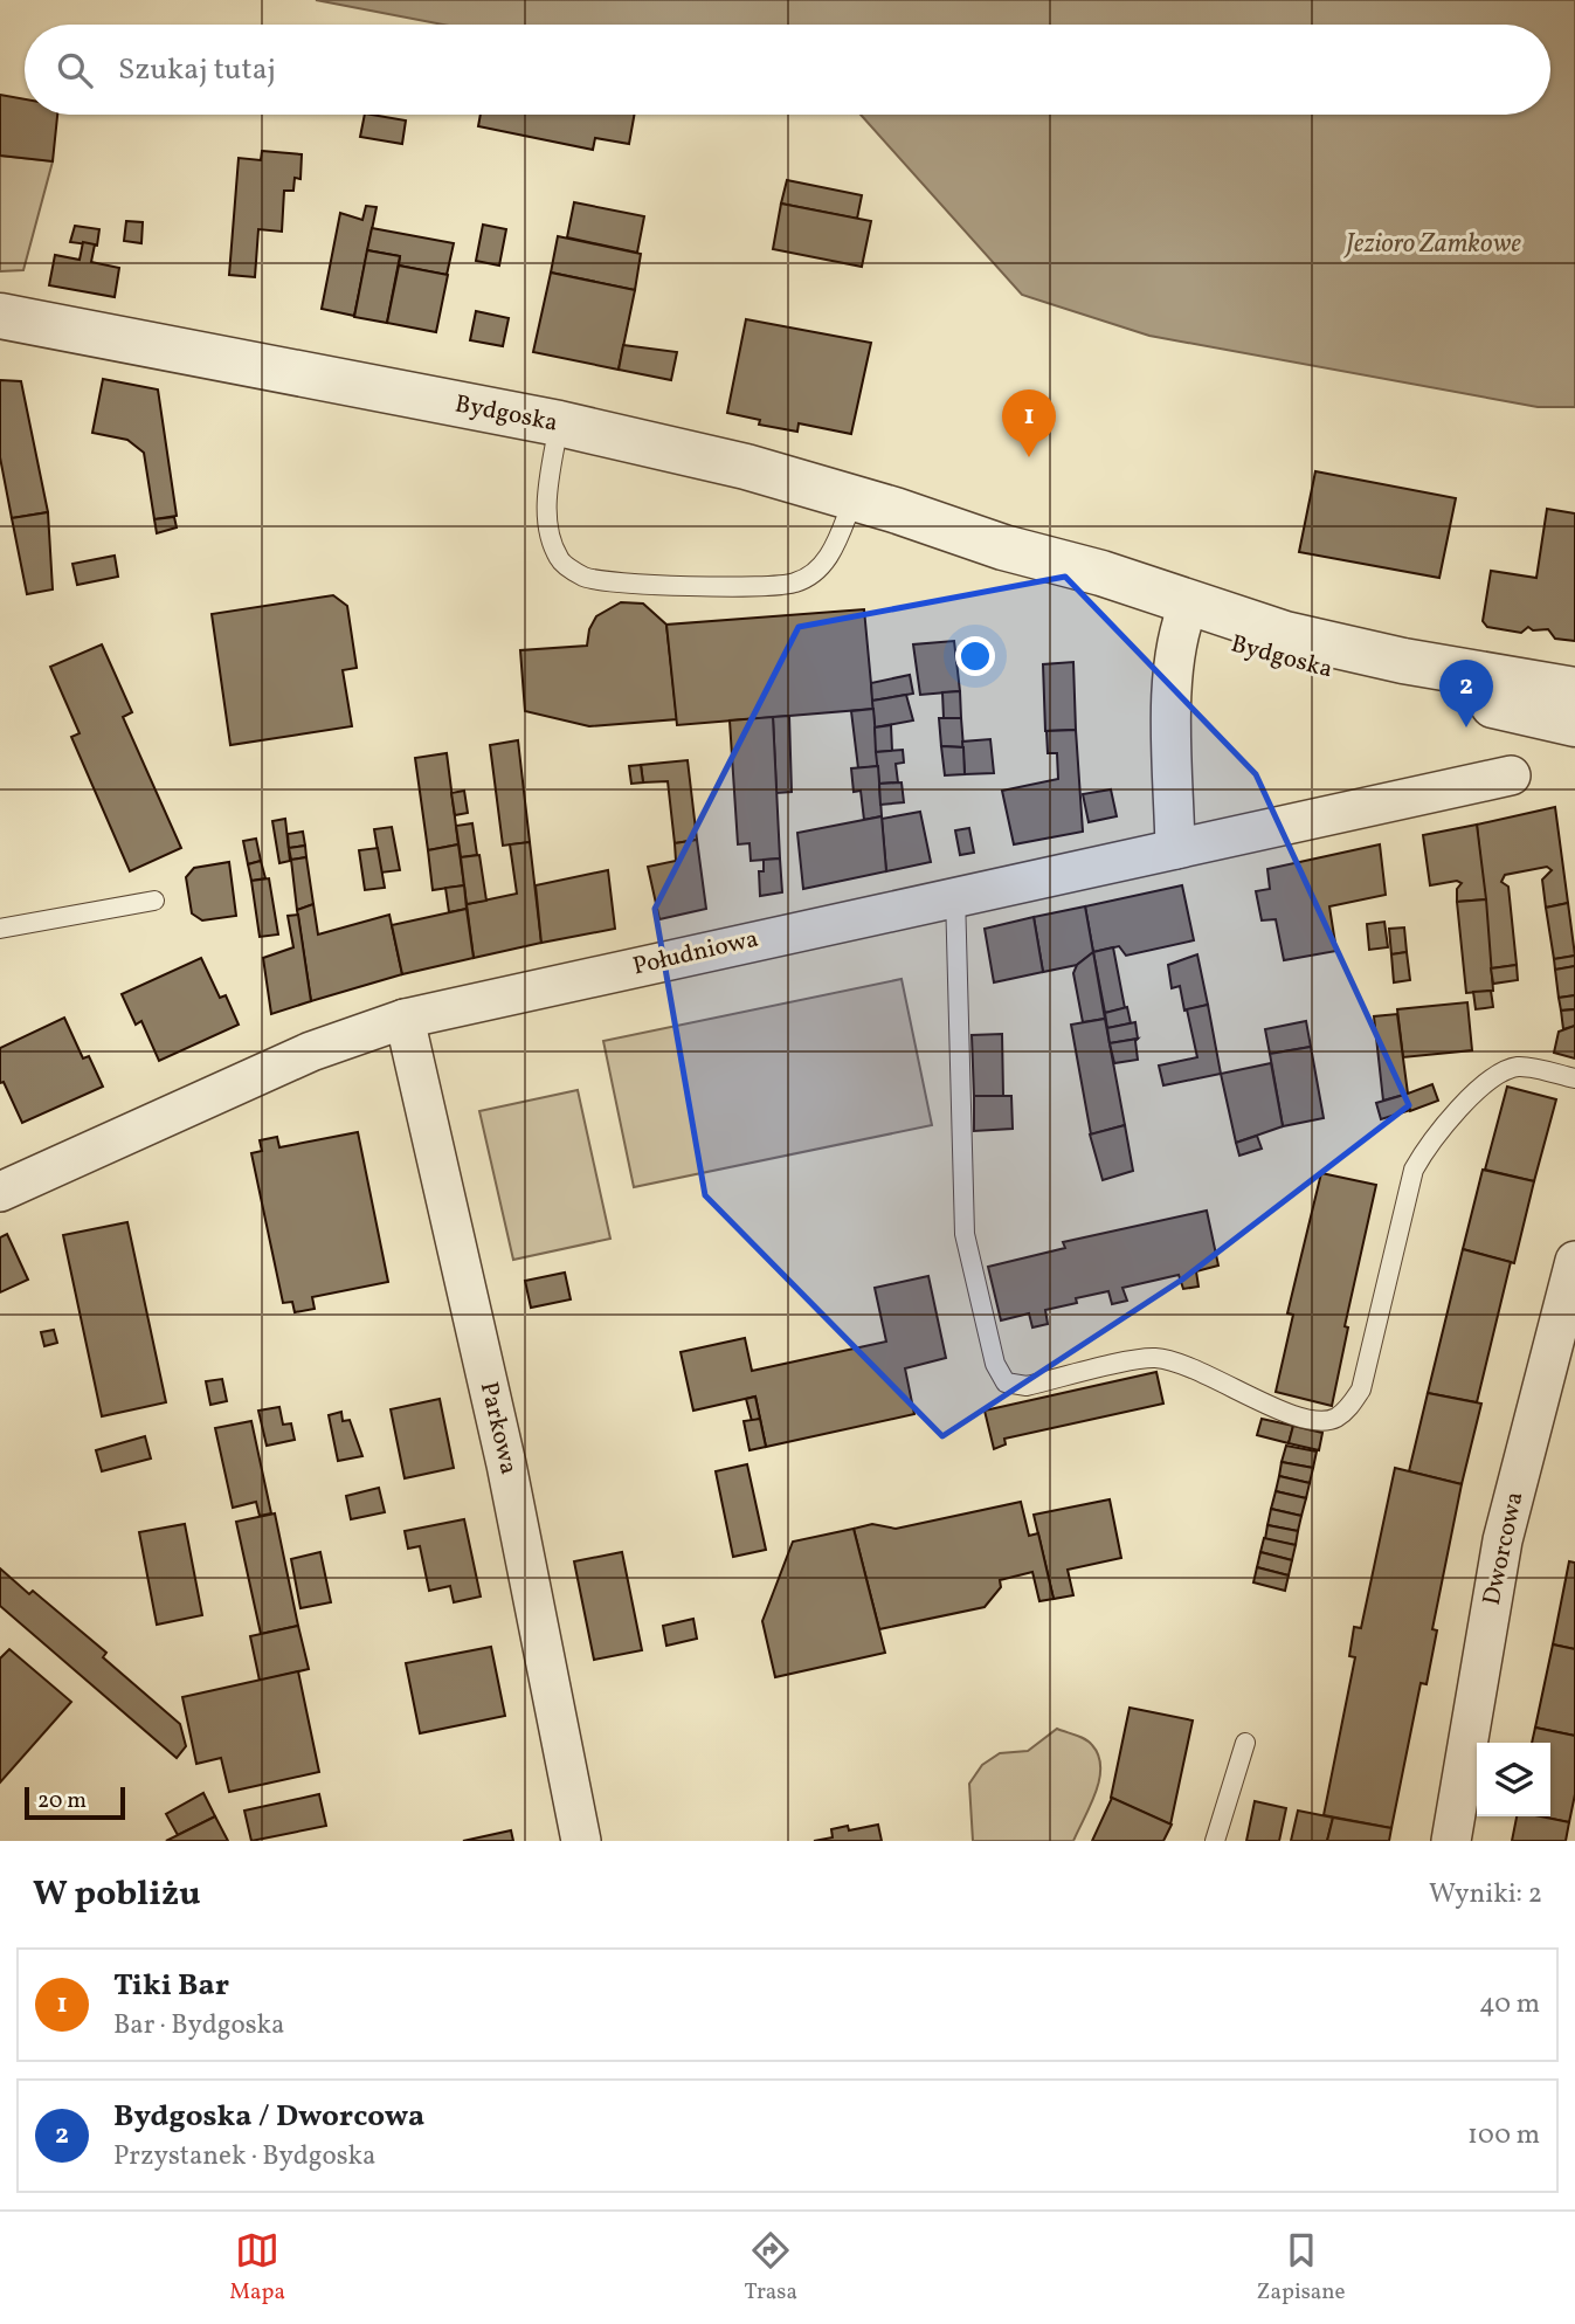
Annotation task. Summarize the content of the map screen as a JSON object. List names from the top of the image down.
{
  "streets": {
    "street": [
      "Bydgoska",
      "Południowa",
      "Parkowa",
      "Dworcowa"
    ]
  },
  "crossings": [
    ["Południowa", "Parkowa"]
  ],
  "water": ["Jezioro Zamkowe"],
  "scale_bar": "20 m",
  "page": {
    "search": "Szukaj tutaj",
    "pins": ["1", "2"],
    "scale": "20 m",
    "heading": ["W pobliżu", "Wyniki: 2"],
    "list": [
      {
        "mark": "1",
        "name": "Tiki Bar",
        "note": "Bar · Bydgoska",
        "value": "40 m"
      },
      {
        "mark": "2",
        "name": "Bydgoska / Dworcowa",
        "note": "Przystanek · Bydgoska",
        "value": "100 m"
      }
    ],
    "nav": ["Mapa", "Trasa", "Zapisane"]
  }
}
